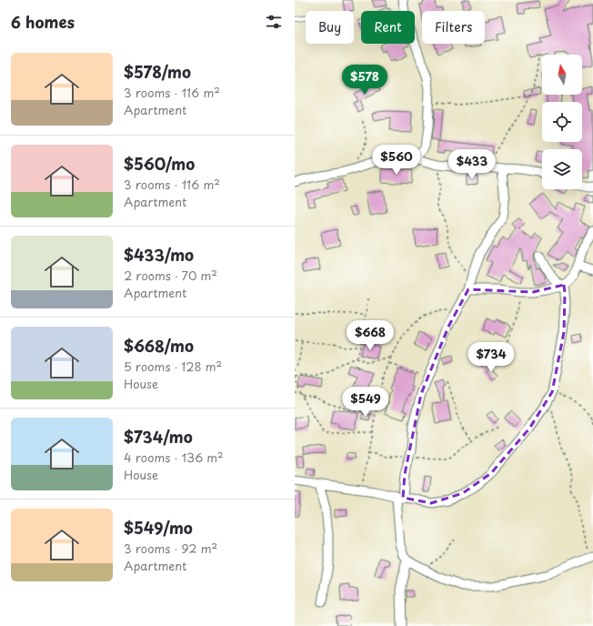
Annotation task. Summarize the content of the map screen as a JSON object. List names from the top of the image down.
{
  "north": "top",
  "page": {
    "heading": "6 homes",
    "chip": ["Buy", "Rent", "Filters"],
    "list": [
      {
        "name": "$578/mo",
        "note": "3 rooms · 116 m² · Apartment"
      },
      {
        "name": "$560/mo",
        "note": "3 rooms · 116 m² · Apartment"
      },
      {
        "name": "$433/mo",
        "note": "2 rooms · 70 m² · Apartment"
      },
      {
        "name": "$668/mo",
        "note": "5 rooms · 128 m² · House"
      },
      {
        "name": "$734/mo",
        "note": "4 rooms · 136 m² · House"
      },
      {
        "name": "$549/mo",
        "note": "3 rooms · 92 m² · Apartment"
      }
    ],
    "price": [
      "$578",
      "$560",
      "$433",
      "$668",
      "$734",
      "$549"
    ]
  }
}
